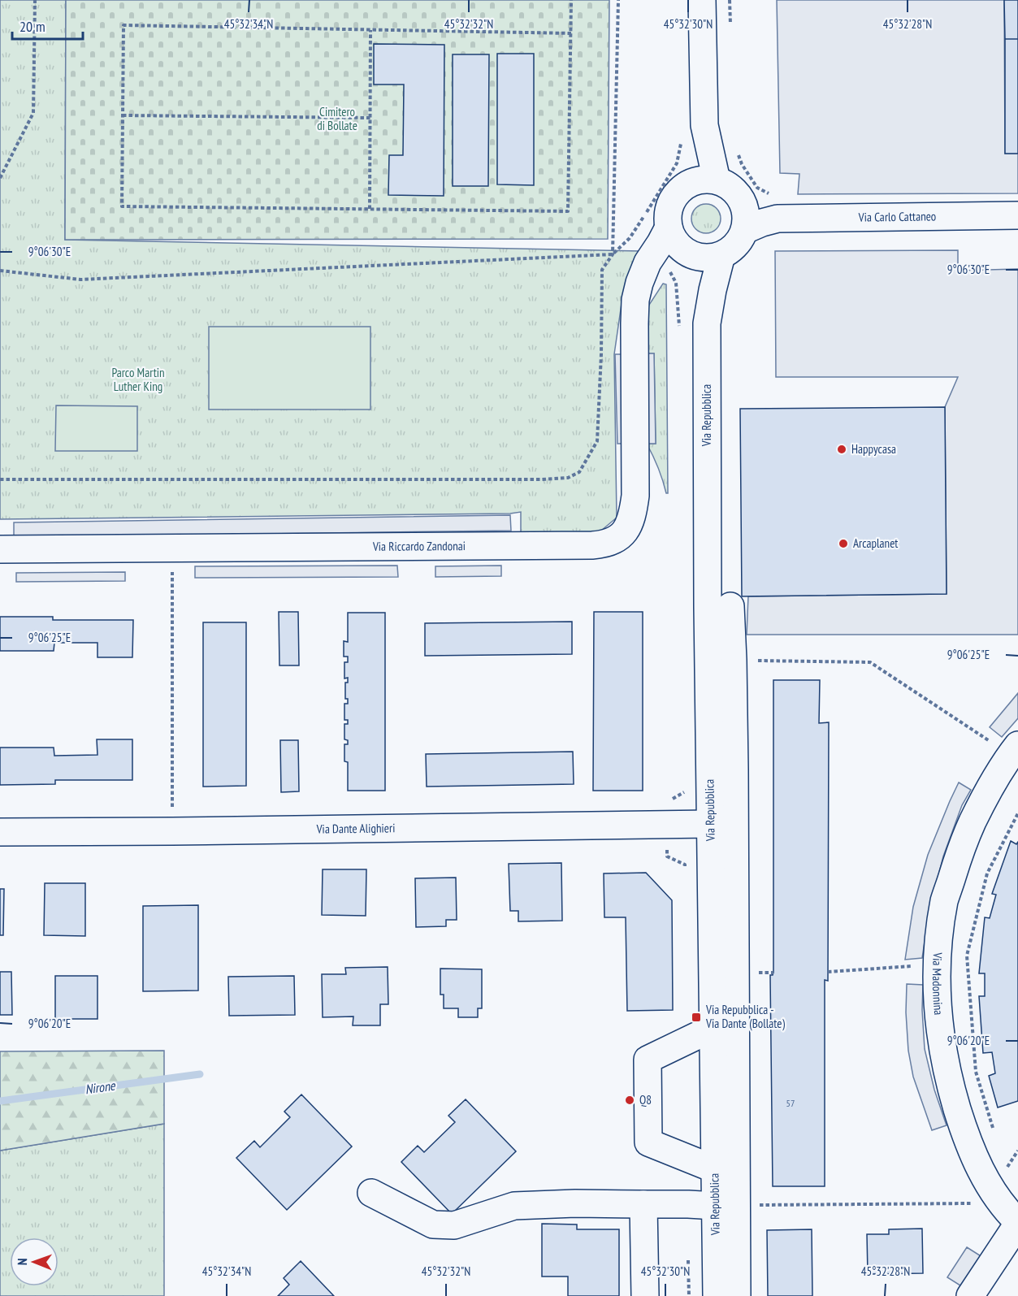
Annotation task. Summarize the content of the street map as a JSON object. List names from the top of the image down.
{
  "streets": {
    "street": [
      "Via Carlo Cattaneo",
      "Via Repubblica",
      "Via Riccardo Zandonai",
      "Via Dante Alighieri",
      "Via Madonnina"
    ]
  },
  "crossings": [
    ["Via Carlo Cattaneo", "Via Repubblica"],
    ["Via Carlo Cattaneo", "Via Riccardo Zandonai"],
    ["Via Repubblica", "Via Riccardo Zandonai"],
    ["Via Repubblica", "Via Dante Alighieri"]
  ],
  "water": ["Nirone"],
  "parks": ["Cimitero di Bollate", "Parco Martin Luther King"],
  "places": {
    "other": ["Happycasa", "Arcaplanet", "Q8"],
    "transit": ["Via Repubblica - Via Dante (Bollate)"]
  },
  "house_numbers": ["57"],
  "scale_bar": "20 m",
  "north": "left",
  "coordinates": [
    "45°32'34\"N",
    "45°32'32\"N",
    "45°32'30\"N",
    "45°32'28\"N",
    "9°06'30\"E",
    "9°06'25\"E",
    "9°06'20\"E"
  ]
}
